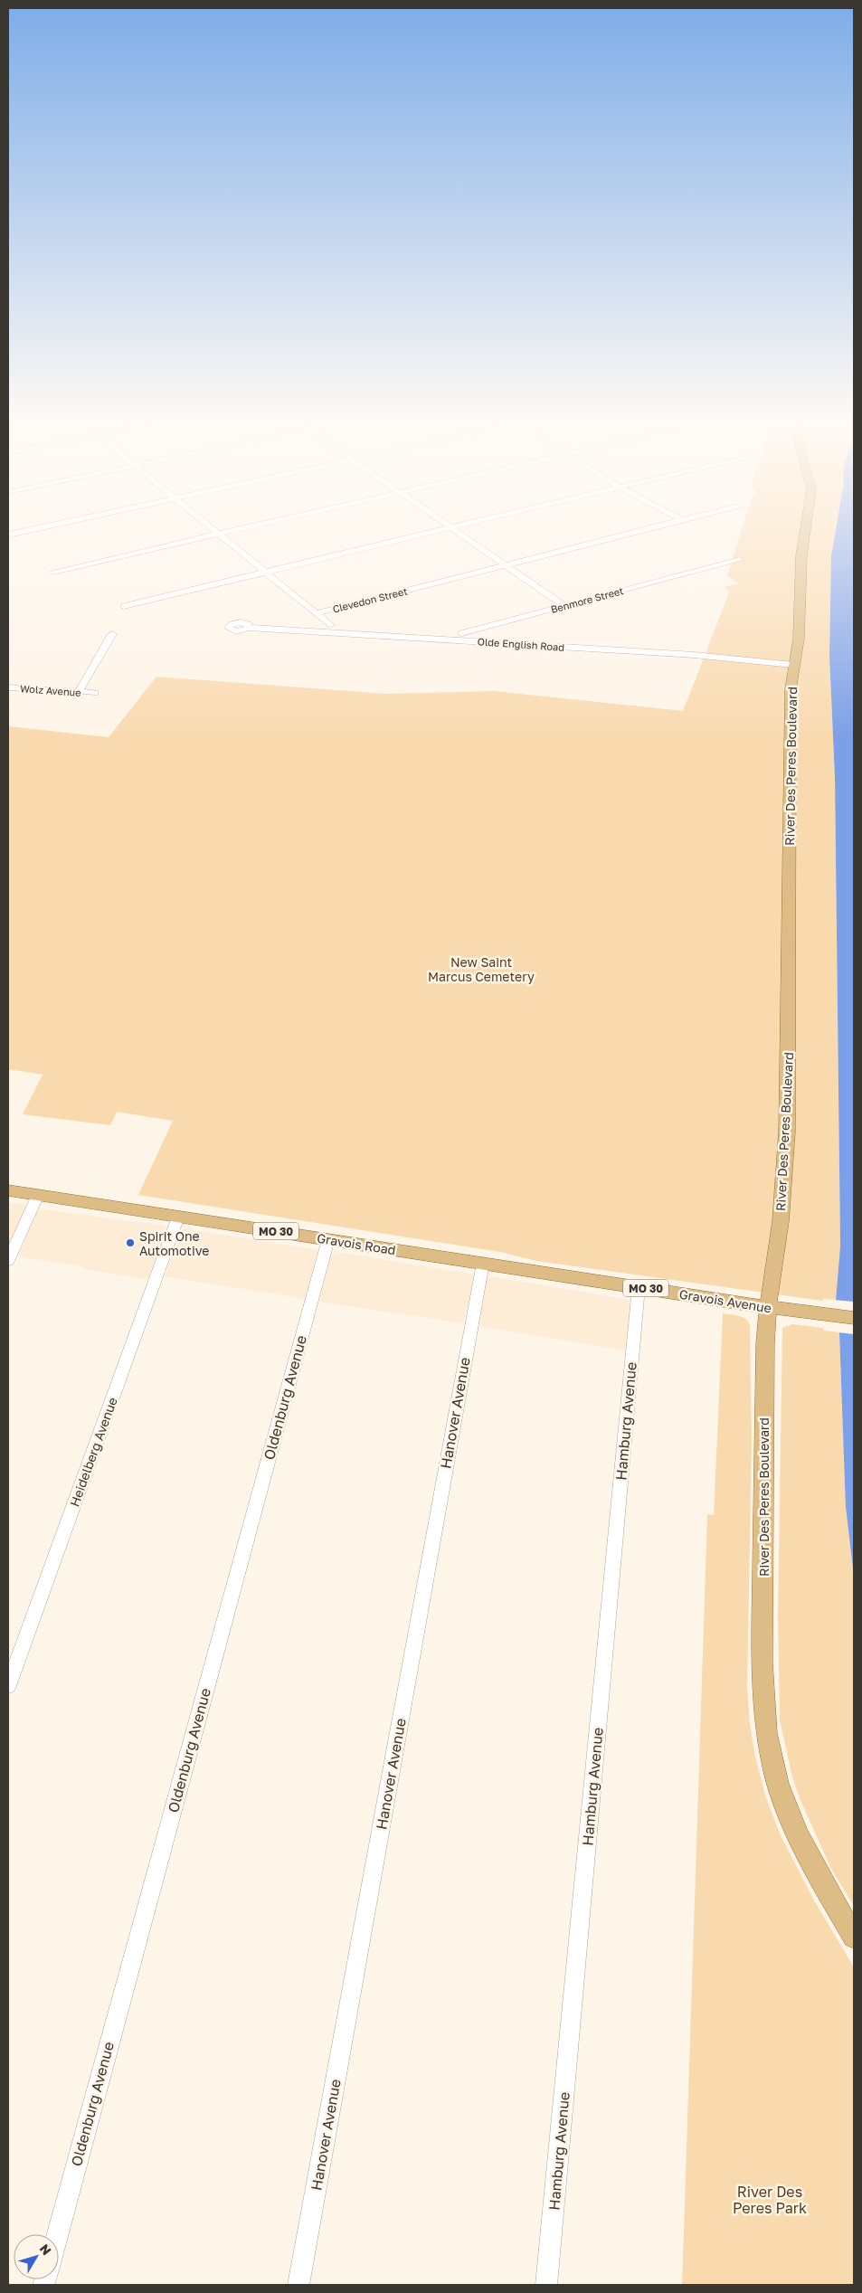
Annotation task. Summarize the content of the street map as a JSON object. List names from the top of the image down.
{
  "streets": {
    "main road": [
      "River Des Peres Boulevard",
      "MO 30",
      "Gravois Road",
      "Gravois Avenue"
    ],
    "street": [
      "Clevedon Street",
      "Benmore Street",
      "Olde English Road",
      "Wolz Avenue",
      "Oldenburg Avenue",
      "Hanover Avenue",
      "Hamburg Avenue",
      "Heidelberg Avenue"
    ]
  },
  "crossings": [
    ["Olde English Road", "River Des Peres Boulevard"],
    ["River Des Peres Boulevard", "Gravois Avenue"],
    ["Gravois Road", "Gravois Avenue"],
    ["Gravois Road", "Oldenburg Avenue"],
    ["Gravois Road", "Hanover Avenue"],
    ["Gravois Road", "Heidelberg Avenue"],
    ["Gravois Avenue", "Hamburg Avenue"]
  ],
  "parks": ["New Saint Marcus Cemetery", "River Des Peres Park"],
  "places": ["Spirit One Automotive"],
  "north": "top right"
}
